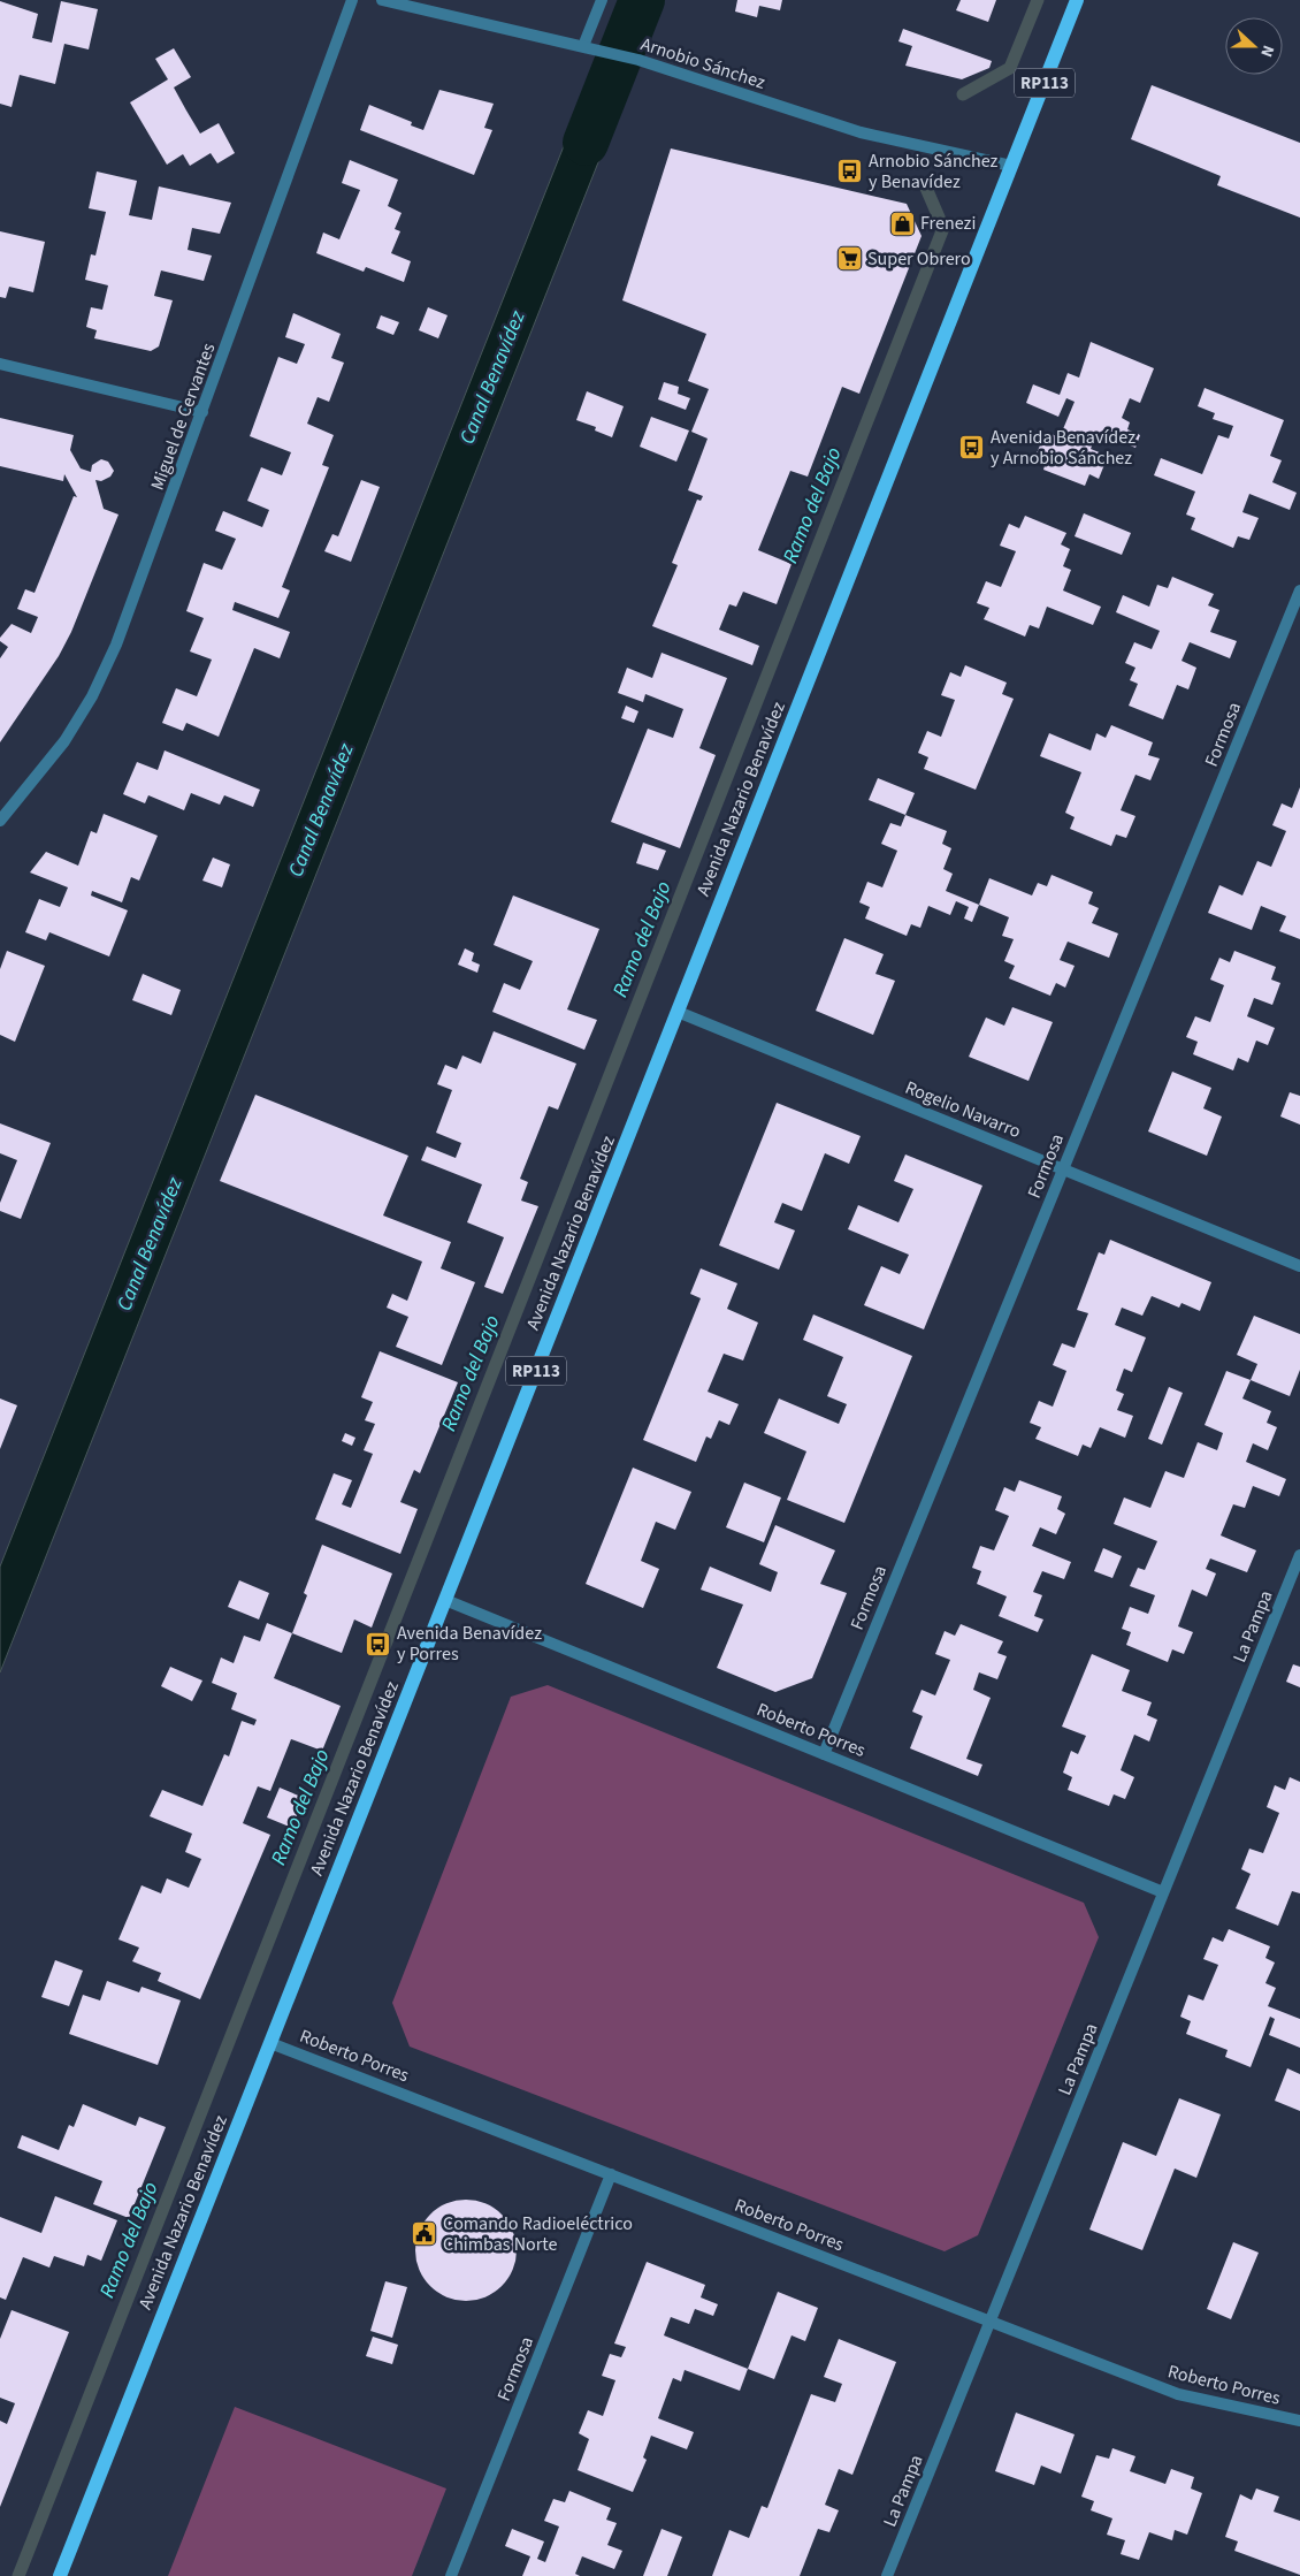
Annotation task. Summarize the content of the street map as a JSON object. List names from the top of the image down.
{
  "streets": {
    "main road": ["RP113", "Avenida Nazario Benavídez"],
    "street": [
      "Arnobio Sánchez",
      "Miguel de Cervantes",
      "Formosa",
      "Rogelio Navarro",
      "La Pampa",
      "Roberto Porres"
    ]
  },
  "crossings": [
    ["Arnobio Sánchez", "Avenida Nazario Benavídez"],
    ["Formosa", "Rogelio Navarro"],
    ["Formosa", "Roberto Porres"],
    ["Avenida Nazario Benavídez", "Rogelio Navarro"],
    ["Avenida Nazario Benavídez", "Roberto Porres"],
    ["La Pampa", "Roberto Porres"]
  ],
  "water": ["Canal Benavídez", "Ramo del Bajo"],
  "places": {
    "bus stop": ["Arnobio Sánchez y Benavídez", "Avenida Benavídez y Arnobio Sánchez", "Avenida Benavídez y Porres"],
    "shop": ["Frenezi"],
    "supermarket": ["Super Obrero"],
    "public building": ["Comando Radioeléctrico Chimbas Norte"]
  },
  "north": "right"
}
